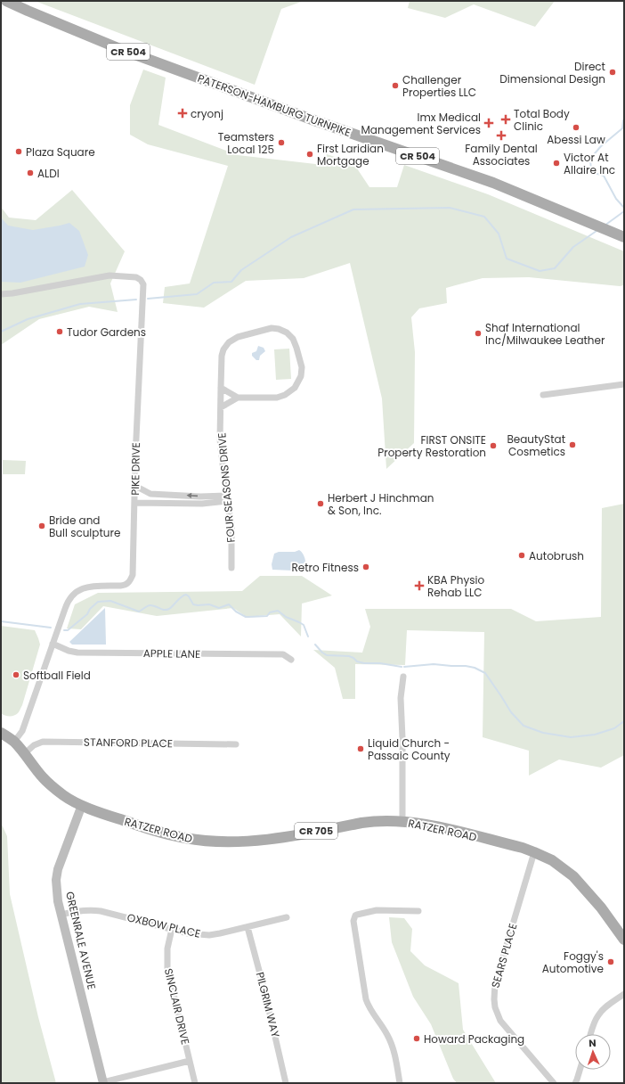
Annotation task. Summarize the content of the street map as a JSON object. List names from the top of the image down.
{
  "streets": {
    "main road": [
      "CR 504",
      "PATERSON-HAMBURG TURNPIKE",
      "RATZER ROAD",
      "CR 705"
    ],
    "street": [
      "PIKE DRIVE",
      "FOUR SEASONS DRIVE",
      "APPLE LANE",
      "STANFORD PLACE",
      "OXBOW PLACE",
      "GREENRALE AVENUE",
      "SEARS PLACE",
      "PILGRIM WAY",
      "SINCLAIR DRIVE"
    ]
  },
  "crossings": [
    ["PIKE DRIVE", "APPLE LANE"],
    ["PIKE DRIVE", "RATZER ROAD"],
    ["STANFORD PLACE", "RATZER ROAD"],
    ["RATZER ROAD", "GREENRALE AVENUE"],
    ["RATZER ROAD", "SEARS PLACE"],
    ["OXBOW PLACE", "GREENRALE AVENUE"],
    ["OXBOW PLACE", "PILGRIM WAY"],
    ["OXBOW PLACE", "SINCLAIR DRIVE"]
  ],
  "places": {
    "other": [
      "Direct Dimensional Design",
      "Challenger Properties LLC",
      "Abessi Law",
      "Teamsters Local 125",
      "Plaza Square",
      "First Laridian Mortgage",
      "Victor At Allaire Inc",
      "ALDI",
      "Tudor Gardens",
      "Shaf International Inc/Milwaukee Leather",
      "BeautyStat Cosmetics",
      "FIRST ONSITE Property Restoration",
      "Herbert J Hinchman & Son, Inc.",
      "Bride and Bull sculpture",
      "Autobrush",
      "Retro Fitness",
      "Softball Field",
      "Liquid Church - Passaic County",
      "Foggy's Automotive",
      "Howard Packaging"
    ],
    "health": [
      "cryonj",
      "Total Body Clinic",
      "Imx Medical Management Services",
      "Family Dental Associates",
      "KBA Physio Rehab LLC"
    ]
  },
  "north": "top"
}
